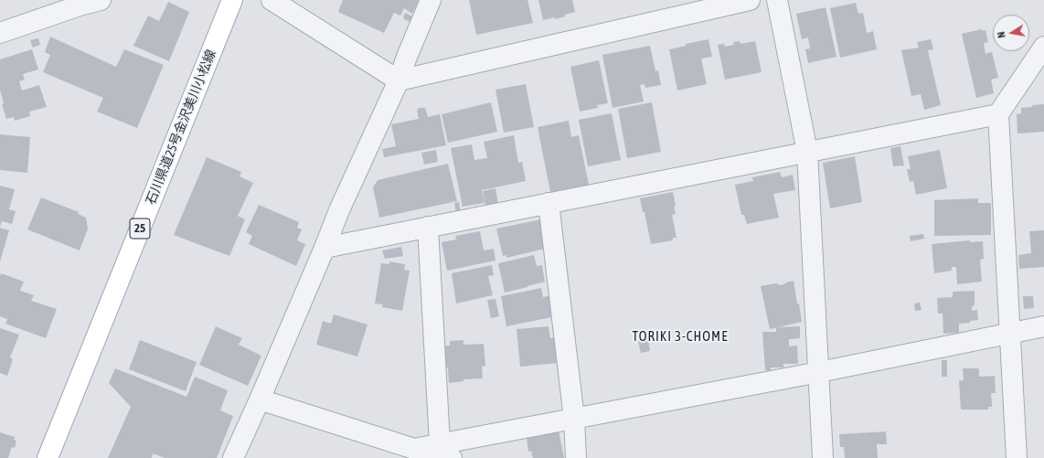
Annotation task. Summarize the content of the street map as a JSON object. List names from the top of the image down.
{
  "streets": {
    "main road": ["石川県道25号金沢美川小松線", "25"]
  },
  "districts": ["TORIKI 3-CHOME"],
  "north": "left"
}
